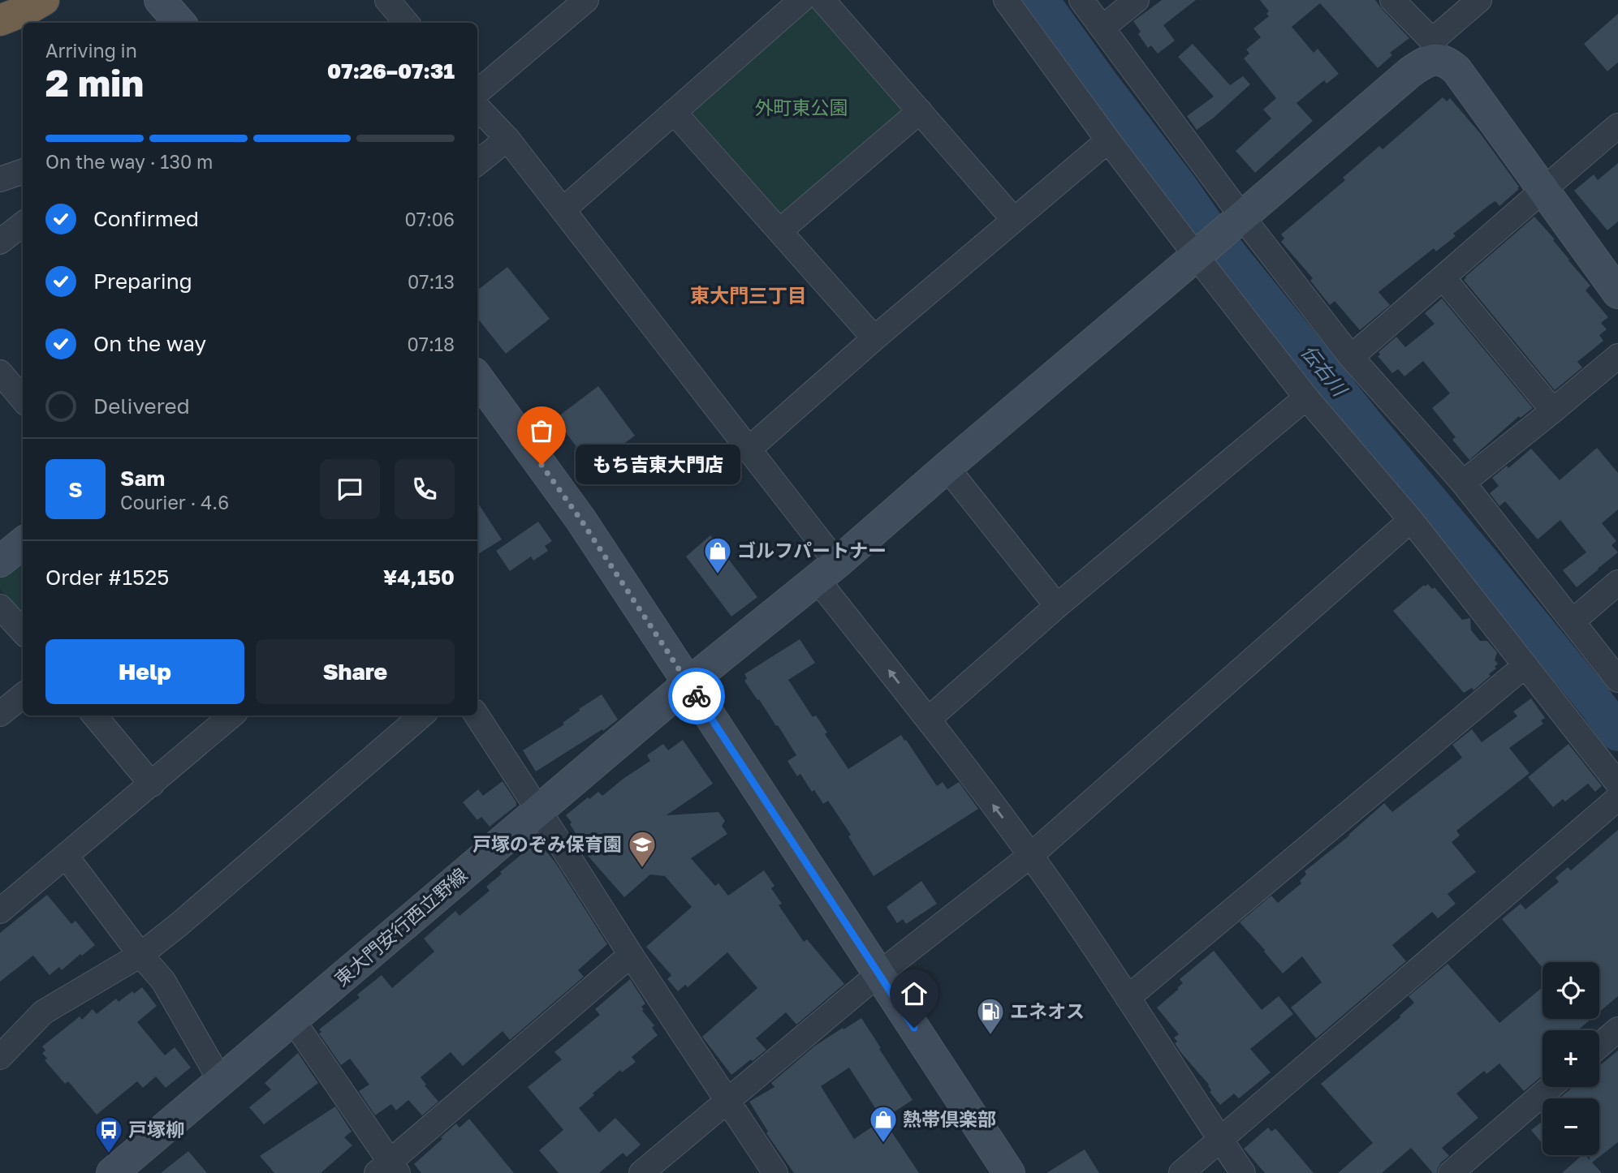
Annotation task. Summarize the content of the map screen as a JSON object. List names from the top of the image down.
{
  "streets": {
    "street": ["東大門安行西立野線"]
  },
  "districts": ["東大門三丁目"],
  "water": ["伝右川"],
  "parks": ["外町東公園"],
  "places": {
    "other": ["もち吉東大門店"],
    "shop": ["ゴルフパートナー", "熱帯倶楽部"],
    "school or university": ["戸塚のぞみ保育園"],
    "fuel station": ["エネオス"],
    "bus stop": ["戸塚柳"]
  },
  "page": {
    "heading": ["2 min", "Arriving in", "07:26–07:31"],
    "panel": [
      "Sam",
      "Courier · 4.6",
      "Order #1525",
      "¥4,150"
    ],
    "bar": "On the way · 130 m",
    "list": [
      ["Confirmed", "07:06"],
      ["Preparing", "07:13"],
      ["On the way", "07:18"],
      "Delivered"
    ],
    "bubble": "もち吉東大門店",
    "round": "S",
    "buttons": ["Help", "Share"],
    "map_buttons": ["+", "−"]
  }
}
